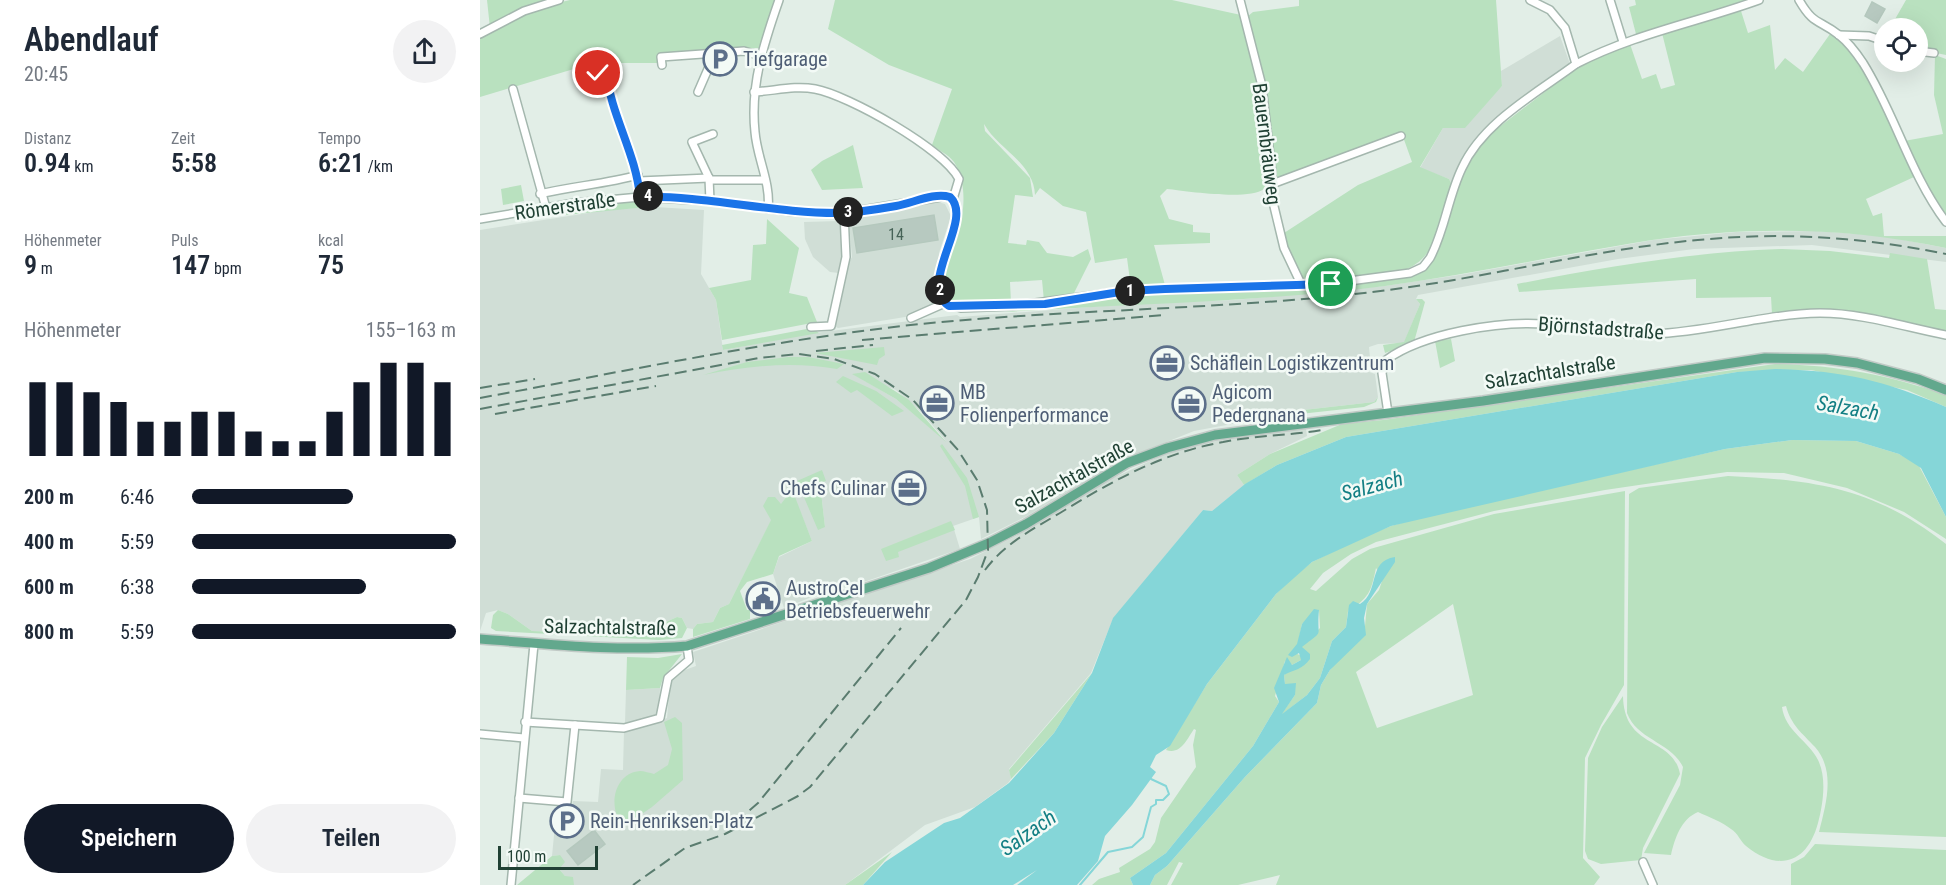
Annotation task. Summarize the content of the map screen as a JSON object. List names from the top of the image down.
{
  "streets": {
    "main road": ["Salzachtalstraße"],
    "street": ["Bauernbräuweg", "Römerstraße", "Björnstadstraße"]
  },
  "crossings": [
    ["Björnstadstraße", "Salzachtalstraße"]
  ],
  "water": ["Salzach"],
  "places": {
    "parking": ["Tiefgarage", "Rein-Henriksen-Platz"],
    "office": [
      "Schäflein Logistikzentrum",
      "MB Folienperformance",
      "Agicom Pedergnana",
      "Chefs Culinar"
    ],
    "public building": ["AustroCel Betriebsfeuerwehr"]
  },
  "house_numbers": ["14"],
  "scale_bar": "100 m",
  "page": {
    "heading": ["Abendlauf", "20:45"],
    "stats": [
      ["Distanz", "0.94 km"],
      ["Zeit", "5:58"],
      ["Tempo", "6:21 /km"],
      ["Höhenmeter", "9 m"],
      ["Puls", "147 bpm"],
      ["kcal", "75"]
    ],
    "pins": [
      "4",
      "3",
      "2",
      "1"
    ],
    "chart": ["Höhenmeter", "155–163 m"],
    "list": [
      {
        "name": "200 m",
        "note": "6:46"
      },
      {
        "name": "400 m",
        "note": "5:59"
      },
      {
        "name": "600 m",
        "note": "6:38"
      },
      {
        "name": "800 m",
        "note": "5:59"
      }
    ],
    "buttons": ["Speichern", "Teilen"],
    "scale": "100 m"
  }
}
